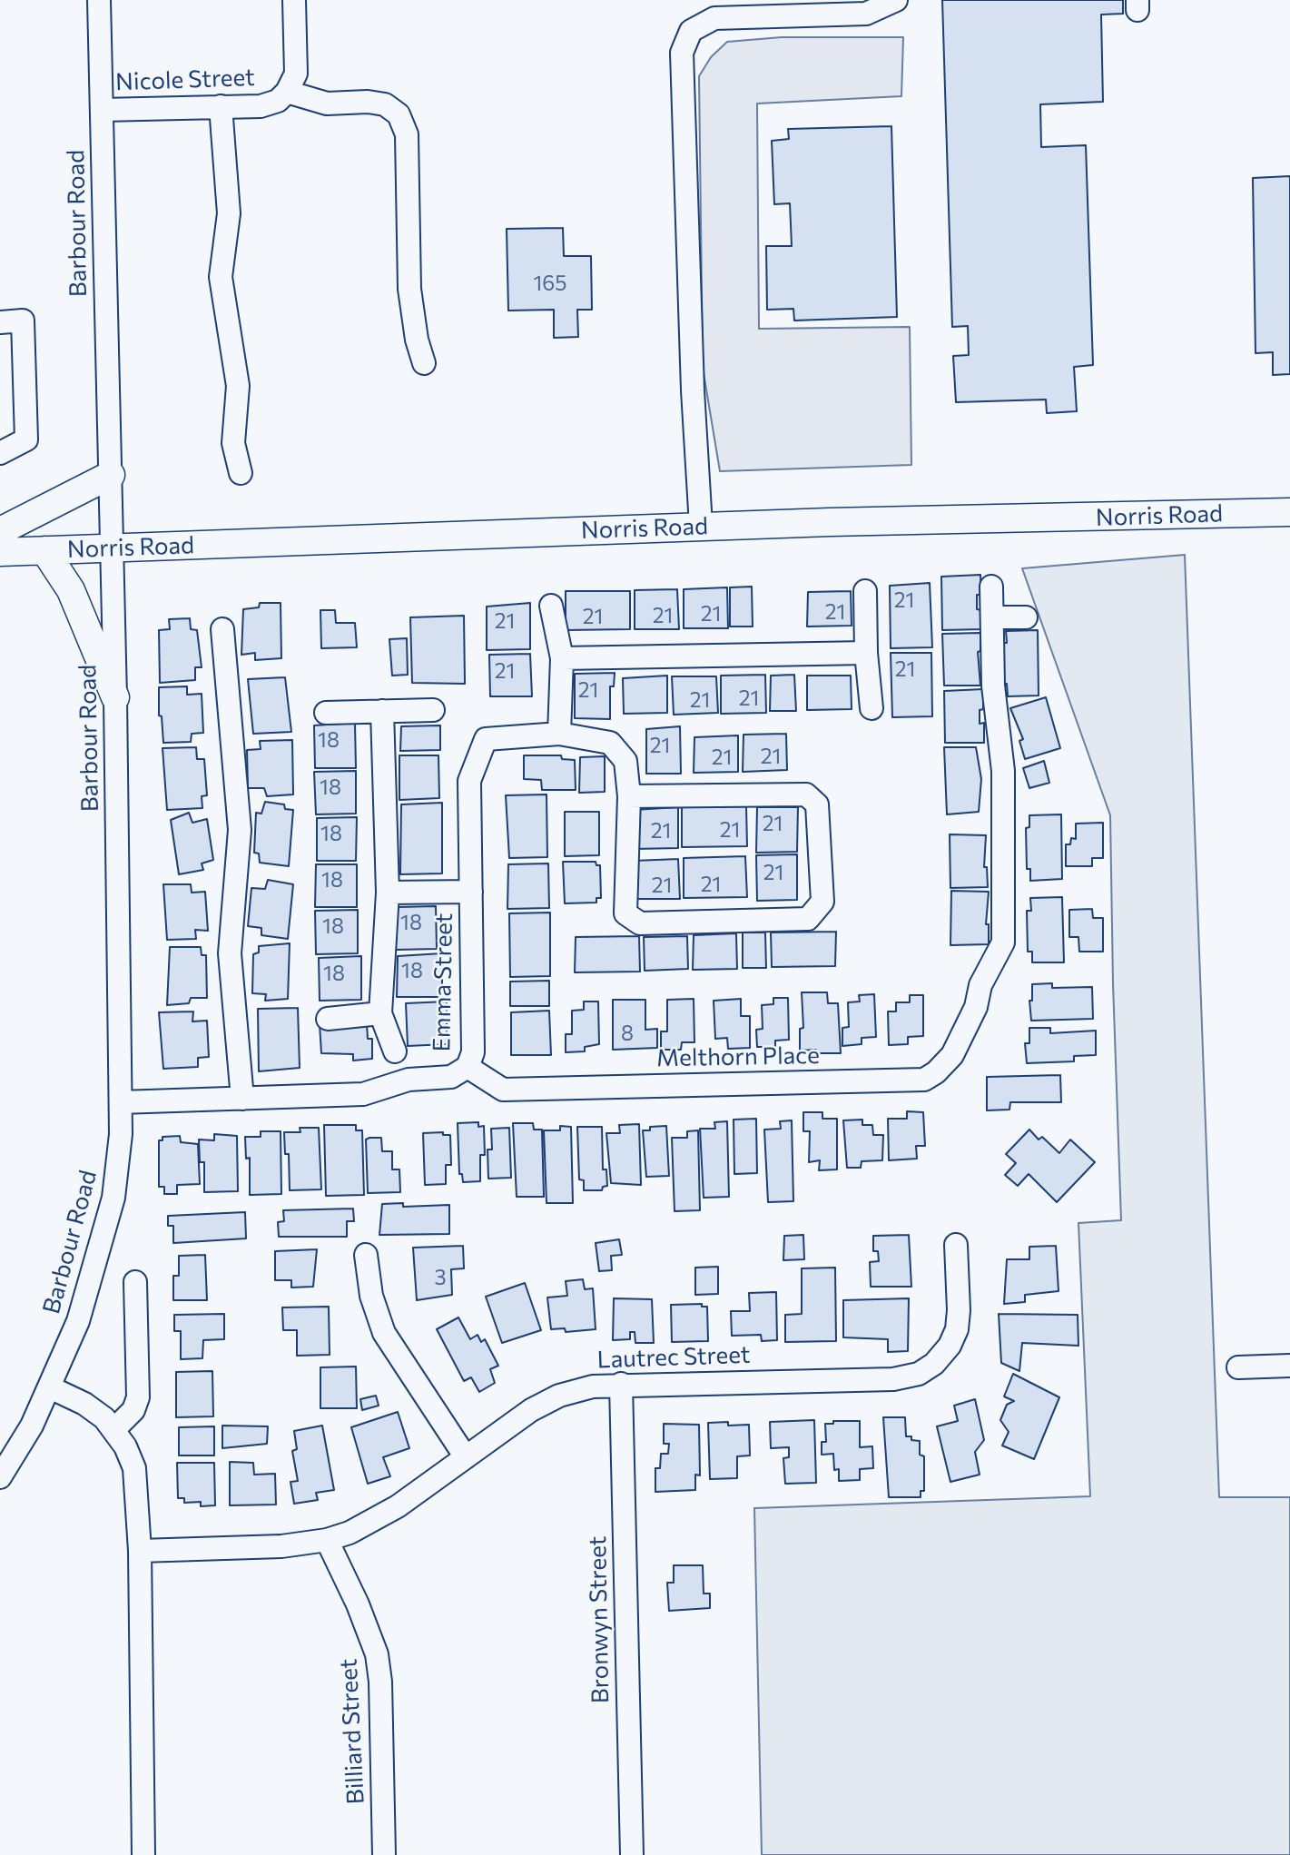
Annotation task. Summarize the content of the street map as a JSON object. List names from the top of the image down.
{
  "streets": {
    "main road": ["Norris Road"],
    "street": [
      "Nicole Street",
      "Barbour Road",
      "Emma Street",
      "Melthorn Place",
      "Lautrec Street",
      "Bronwyn Street",
      "Billiard Street"
    ]
  },
  "crossings": [
    ["Nicole Street", "Barbour Road"],
    ["Barbour Road", "Norris Road"],
    ["Barbour Road", "Emma Street"],
    ["Emma Street", "Melthorn Place"],
    ["Lautrec Street", "Bronwyn Street"],
    ["Lautrec Street", "Billiard Street"]
  ],
  "house_numbers": [
    "165",
    "21",
    "21",
    "21",
    "21",
    "21",
    "21",
    "21",
    "21",
    "21",
    "21",
    "21",
    "18",
    "21",
    "21",
    "21",
    "18",
    "21",
    "21",
    "21",
    "18",
    "21",
    "18",
    "21",
    "21",
    "18",
    "18",
    "18",
    "18",
    "8",
    "3"
  ]
}
